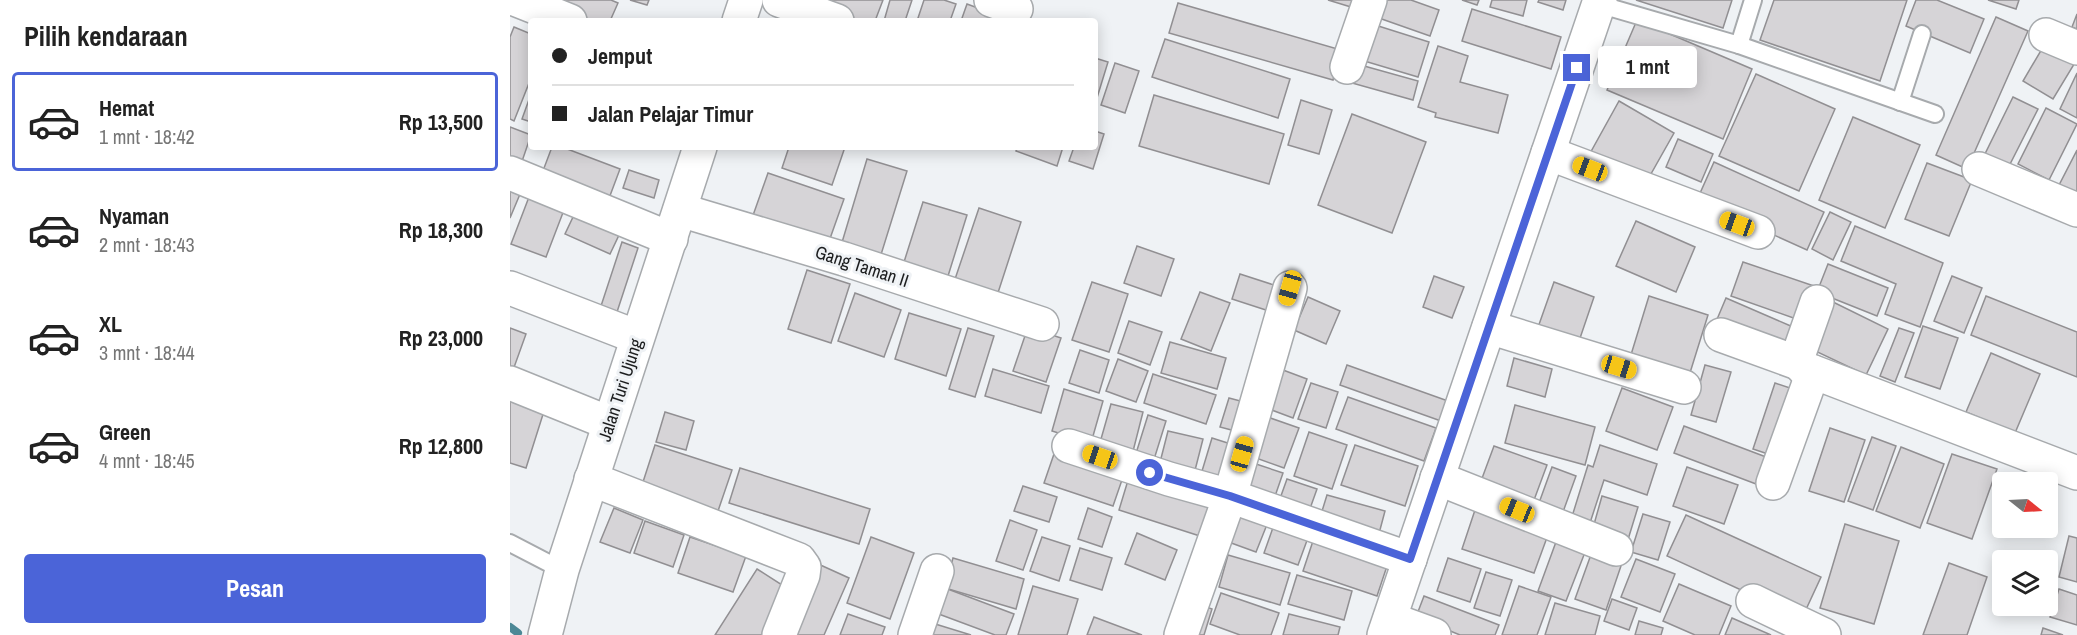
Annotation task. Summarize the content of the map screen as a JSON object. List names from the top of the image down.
{
  "streets": {
    "street": ["Gang Taman II", "Jalan Turi Ujung"]
  },
  "crossings": [
    ["Gang Taman II", "Jalan Turi Ujung"]
  ],
  "north": "right",
  "page": {
    "heading": "Pilih kendaraan",
    "banner": ["Jemput", "Jalan Pelajar Timur"],
    "bubble": "1 mnt",
    "list": [
      {
        "name": "Hemat",
        "note": "1 mnt · 18:42",
        "value": "Rp 13,500"
      },
      {
        "name": "Nyaman",
        "note": "2 mnt · 18:43",
        "value": "Rp 18,300"
      },
      {
        "name": "XL",
        "note": "3 mnt · 18:44",
        "value": "Rp 23,000"
      },
      {
        "name": "Green",
        "note": "4 mnt · 18:45",
        "value": "Rp 12,800"
      }
    ],
    "buttons": "Pesan"
  }
}
